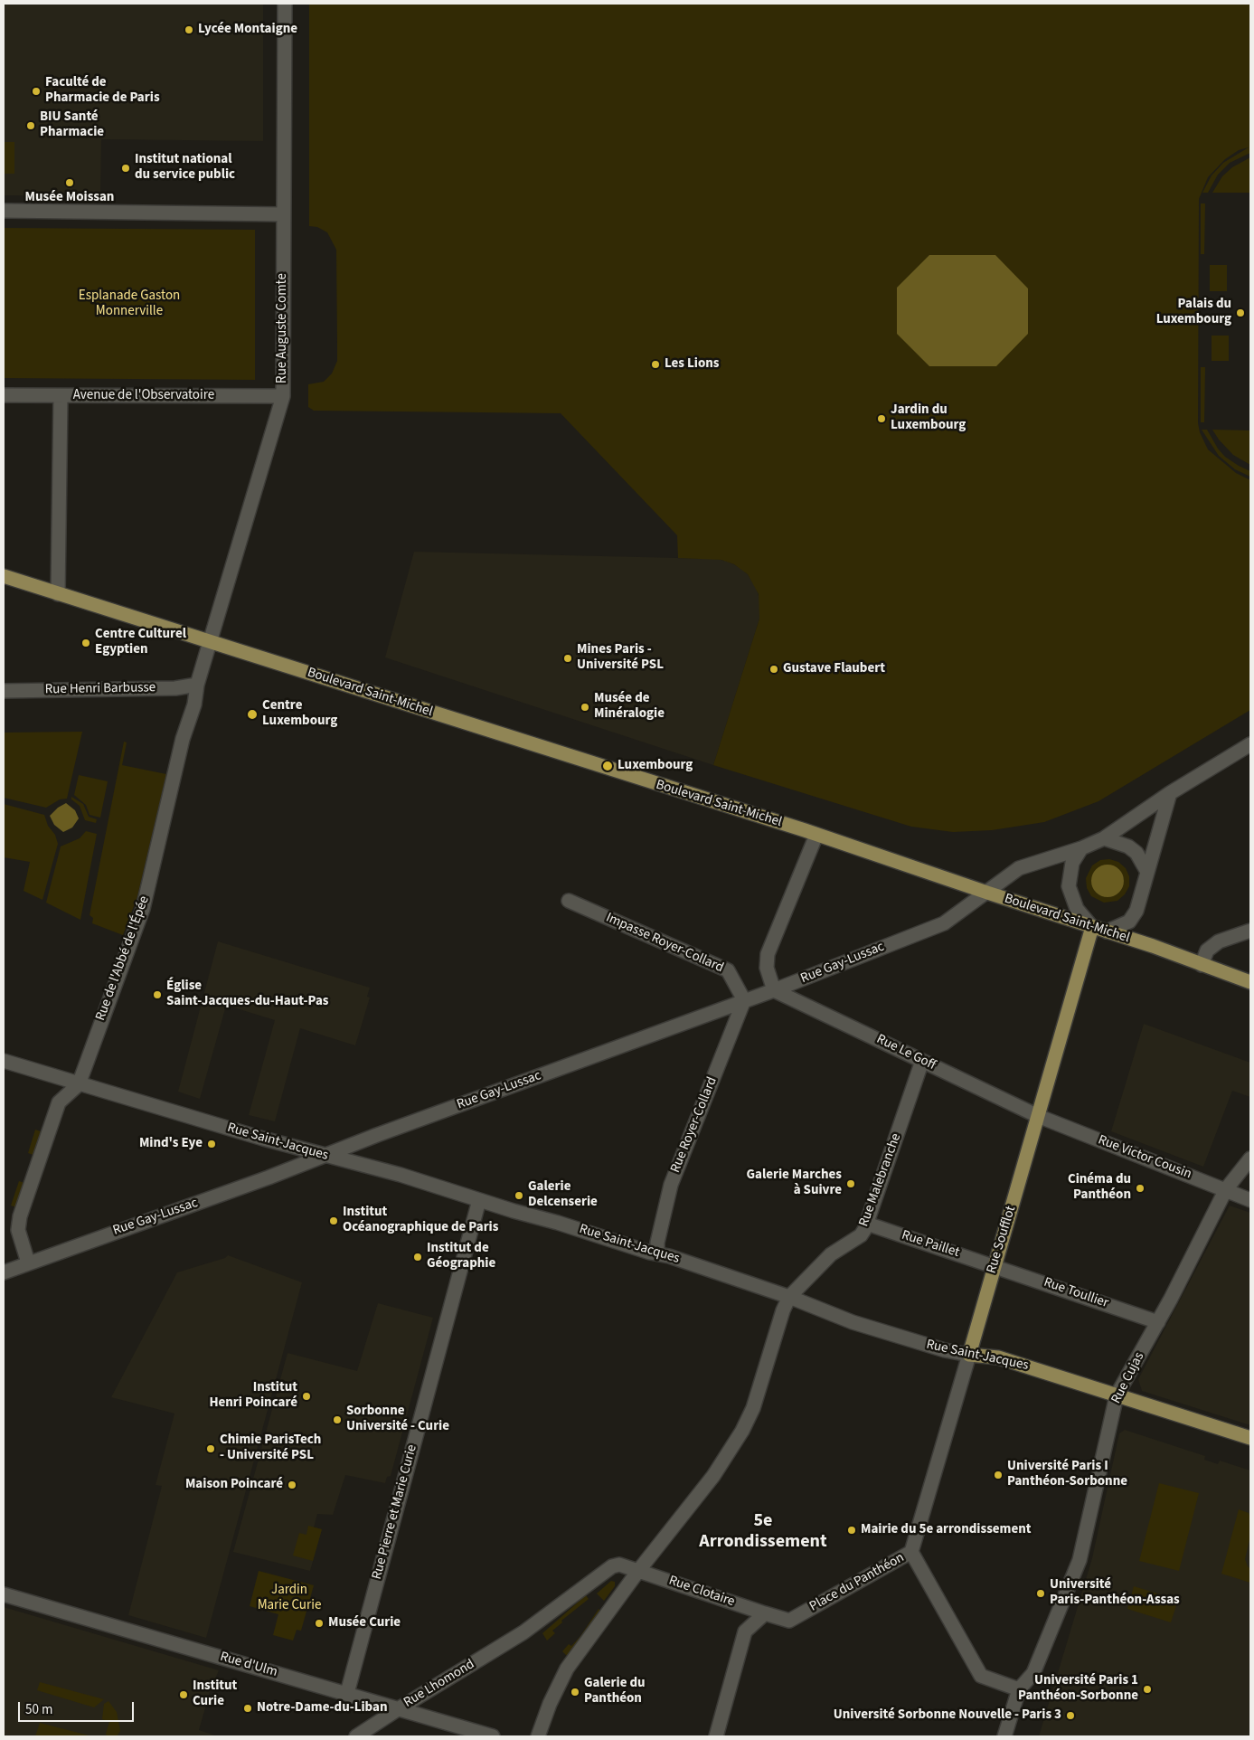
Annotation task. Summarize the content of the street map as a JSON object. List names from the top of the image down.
{
  "streets": {
    "main road": ["Boulevard Saint-Michel", "Rue Saint-Jacques", "Rue Soufflot"],
    "street": [
      "Rue Auguste Comte",
      "Avenue de l'Observatoire",
      "Rue Henri Barbusse",
      "Impasse Royer-Collard",
      "Rue de l'Abbé de l'Épée",
      "Rue Gay-Lussac",
      "Rue Le Goff",
      "Rue Royer-Collard",
      "Rue Victor Cousin",
      "Rue Malebranche",
      "Rue Paillet",
      "Rue Toullier",
      "Rue Cujas",
      "Rue Pierre et Marie Curie",
      "Place du Panthéon",
      "Rue Clotaire",
      "Rue d'Ulm",
      "Rue Lhomond"
    ]
  },
  "crossings": [
    ["Rue Auguste Comte", "Avenue de l'Observatoire"],
    ["Rue Auguste Comte", "Boulevard Saint-Michel"],
    ["Rue Auguste Comte", "Rue de l'Abbé de l'Épée"],
    ["Rue Henri Barbusse", "Rue de l'Abbé de l'Épée"],
    ["Boulevard Saint-Michel", "Rue de l'Abbé de l'Épée"],
    ["Boulevard Saint-Michel", "Rue Gay-Lussac"],
    ["Boulevard Saint-Michel", "Rue Soufflot"],
    ["Impasse Royer-Collard", "Rue Gay-Lussac"],
    ["Impasse Royer-Collard", "Rue Royer-Collard"],
    ["Rue de l'Abbé de l'Épée", "Rue Gay-Lussac"],
    ["Rue de l'Abbé de l'Épée", "Rue Saint-Jacques"],
    ["Rue Gay-Lussac", "Rue Le Goff"],
    ["Rue Gay-Lussac", "Rue Royer-Collard"],
    ["Rue Gay-Lussac", "Rue Saint-Jacques"],
    ["Rue Gay-Lussac", "Rue Soufflot"],
    ["Rue Le Goff", "Rue Victor Cousin"],
    ["Rue Le Goff", "Rue Malebranche"],
    ["Rue Le Goff", "Rue Soufflot"],
    ["Rue Royer-Collard", "Rue Saint-Jacques"],
    ["Rue Saint-Jacques", "Rue Malebranche"],
    ["Rue Saint-Jacques", "Rue Soufflot"],
    ["Rue Saint-Jacques", "Rue Cujas"],
    ["Rue Saint-Jacques", "Rue Pierre et Marie Curie"],
    ["Rue Victor Cousin", "Rue Soufflot"],
    ["Rue Victor Cousin", "Rue Cujas"],
    ["Rue Malebranche", "Rue Paillet"],
    ["Rue Soufflot", "Rue Paillet"],
    ["Rue Soufflot", "Rue Toullier"],
    ["Rue Soufflot", "Place du Panthéon"],
    ["Rue Paillet", "Rue Toullier"],
    ["Rue Toullier", "Rue Cujas"],
    ["Rue Cujas", "Place du Panthéon"],
    ["Rue Pierre et Marie Curie", "Rue d'Ulm"],
    ["Place du Panthéon", "Rue Clotaire"],
    ["Rue Clotaire", "Rue Lhomond"],
    ["Rue d'Ulm", "Rue Lhomond"]
  ],
  "districts": ["5e Arrondissement"],
  "parks": ["Esplanade Gaston Monnerville", "Jardin Marie Curie"],
  "places": [
    "Lycée Montaigne",
    "Faculté de Pharmacie de Paris",
    "BIU Santé Pharmacie",
    "Institut national du service public",
    "Musée Moissan",
    "Palais du Luxembourg",
    "Les Lions",
    "Jardin du Luxembourg",
    "Centre Culturel Egyptien",
    "Mines Paris - Université PSL",
    "Gustave Flaubert",
    "Musée de Minéralogie",
    "Centre Luxembourg",
    "Luxembourg",
    "Église Saint-Jacques-du-Haut-Pas",
    "Mind's Eye",
    "Galerie Marches à Suivre",
    "Cinéma du Panthéon",
    "Galerie Delcenserie",
    "Institut Océanographique de Paris",
    "Institut de Géographie",
    "Institut Henri Poincaré",
    "Sorbonne Université - Curie",
    "Chimie ParisTech - Université PSL",
    "Université Paris I Panthéon-Sorbonne",
    "Maison Poincaré",
    "Mairie du 5e arrondissement",
    "Université Paris-Panthéon-Assas",
    "Musée Curie",
    "Université Paris 1 Panthéon-Sorbonne",
    "Galerie du Panthéon",
    "Institut Curie",
    "Notre-Dame-du-Liban",
    "Université Sorbonne Nouvelle - Paris 3"
  ],
  "scale_bar": "50 m"
}
